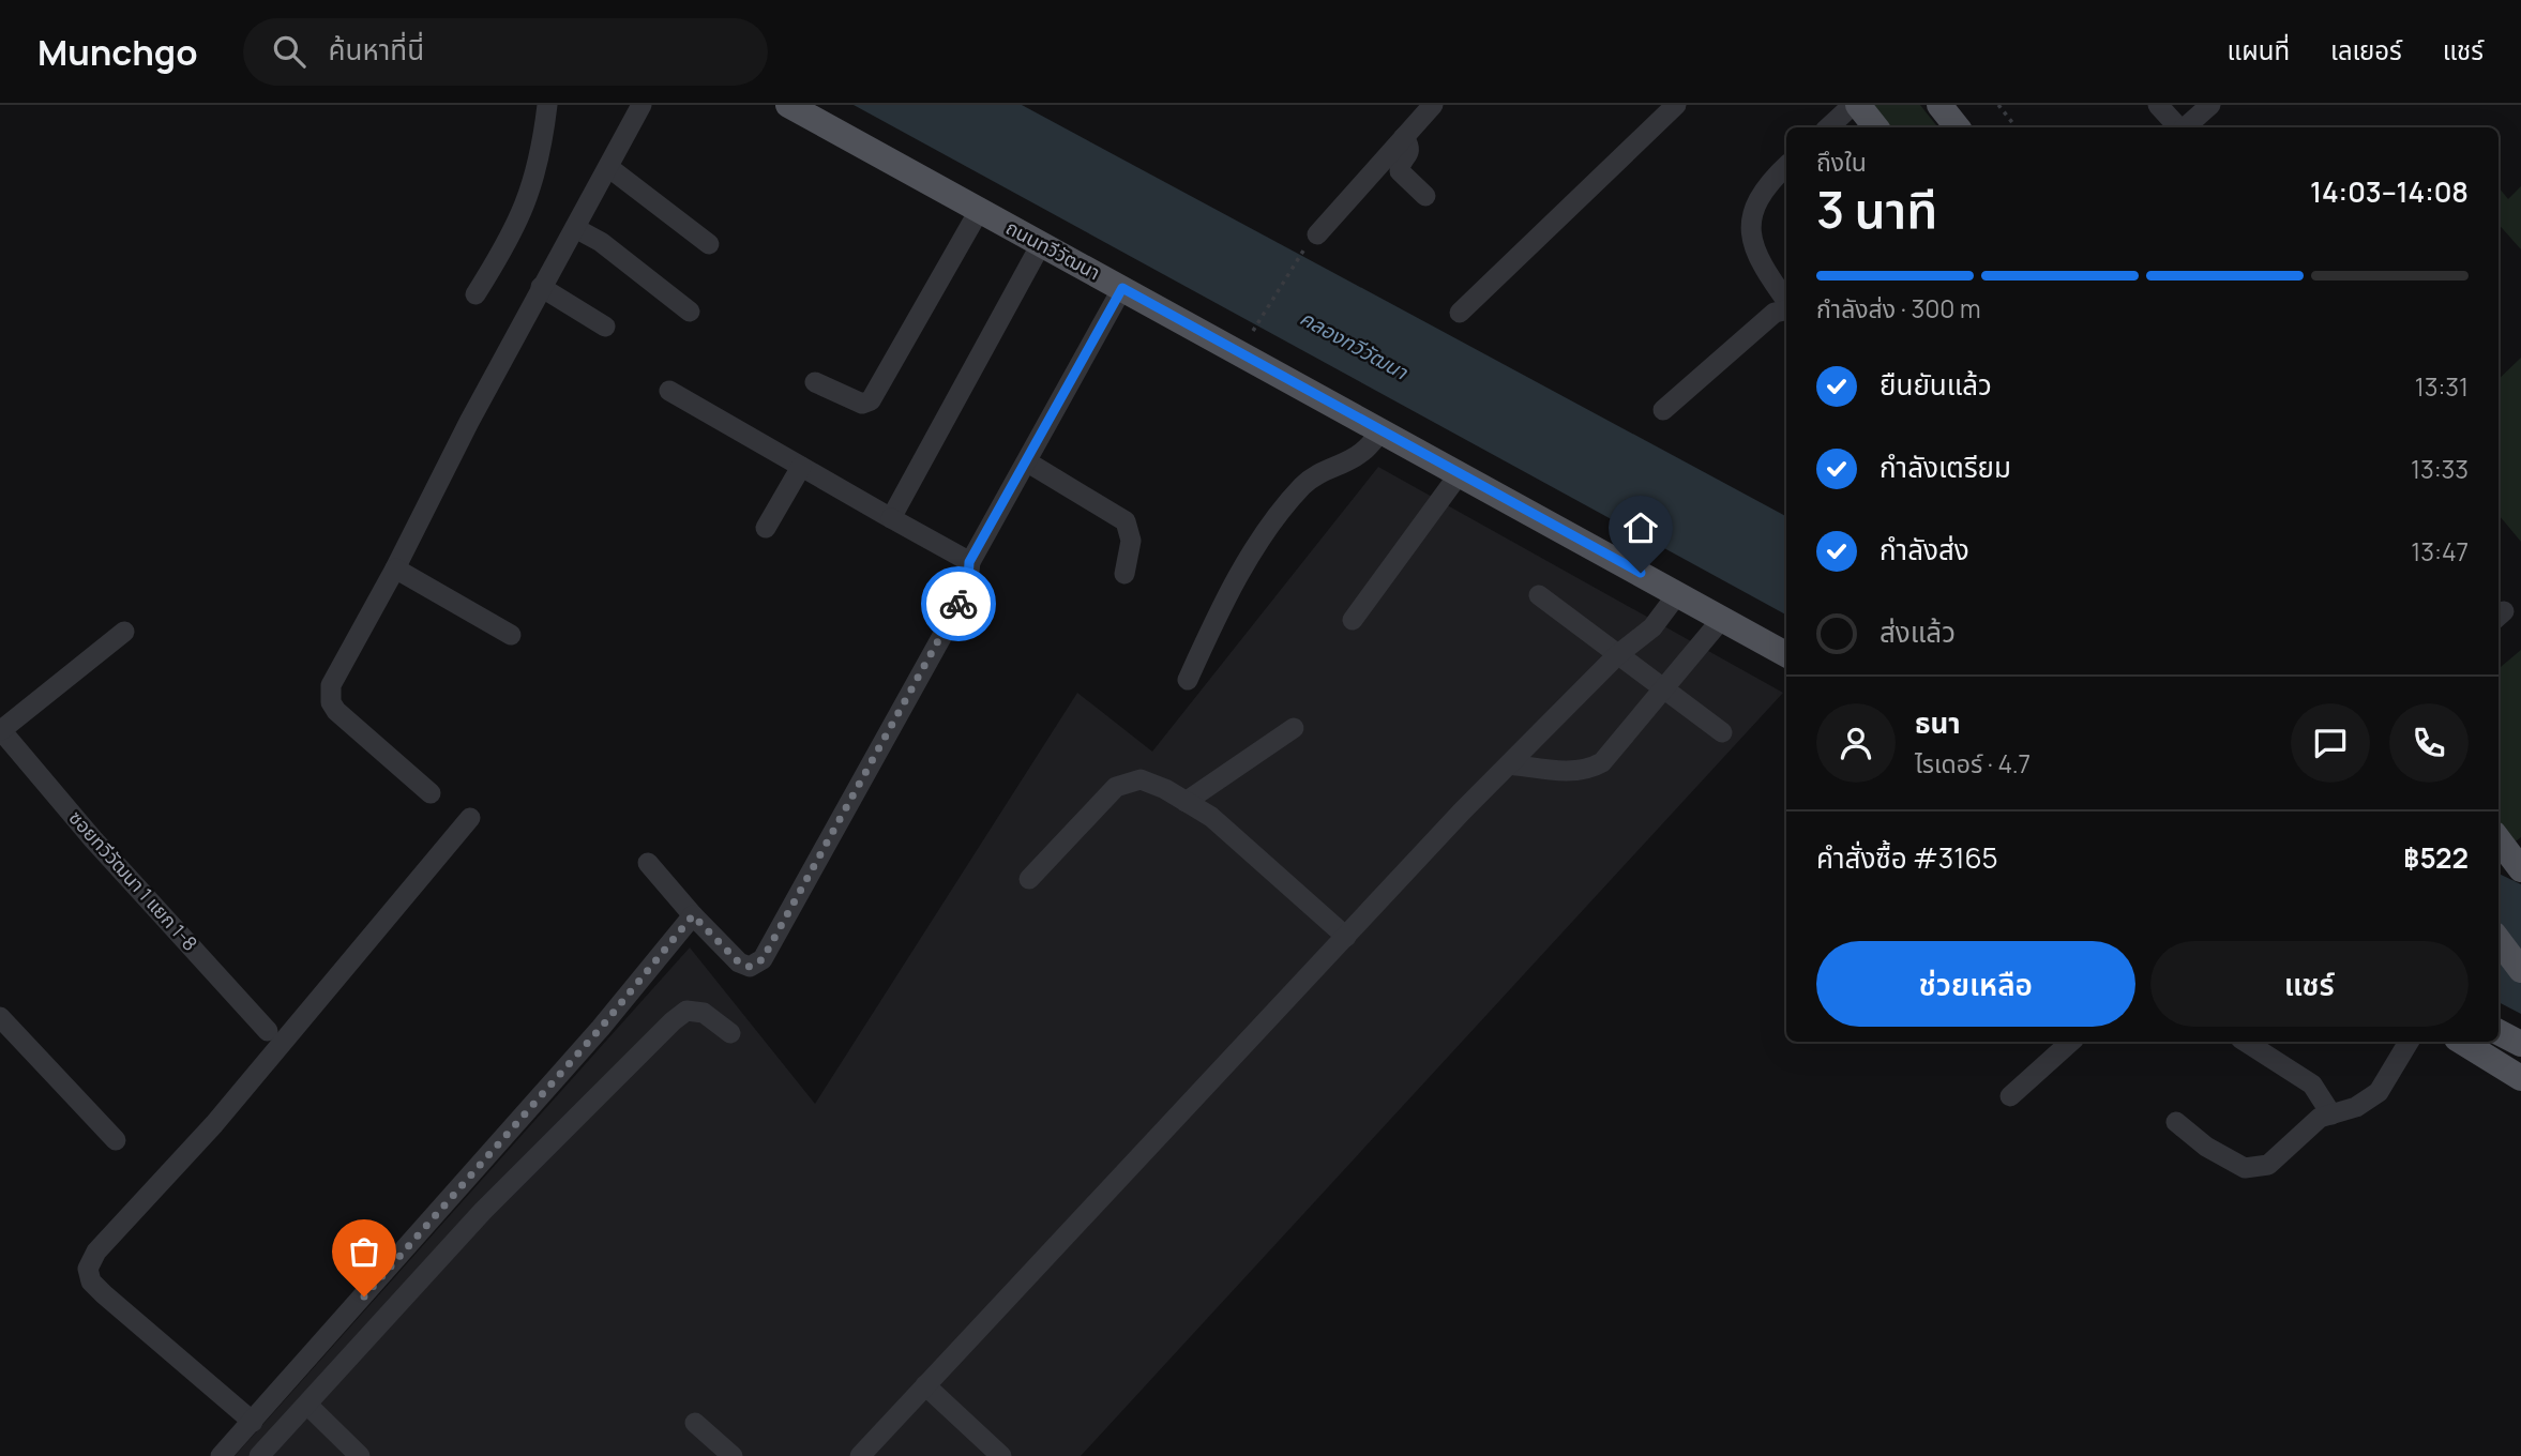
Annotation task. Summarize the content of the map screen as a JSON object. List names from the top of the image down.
{
  "streets": {
    "main road": ["ถนนทวีวัฒนา"],
    "street": ["ซอยทวีวัฒนา 1 แยก 1-8"]
  },
  "water": ["คลองทวีวัฒนา"],
  "page": {
    "header": "Munchgo",
    "search": "ค้นหาที่นี่",
    "nav": ["แผนที่", "เลเยอร์", "แชร์"],
    "heading": ["3 นาที", "ถึงใน", "14:03–14:08"],
    "panel": [
      "ธนา",
      "ไรเดอร์ · 4.7",
      "คำสั่งซื้อ #3165",
      "฿522"
    ],
    "bar": "กำลังส่ง · 300 m",
    "list": [
      ["ยืนยันแล้ว", "13:31"],
      ["กำลังเตรียม", "13:33"],
      ["กำลังส่ง", "13:47"],
      "ส่งแล้ว"
    ],
    "buttons": ["ช่วยเหลือ", "แชร์"]
  }
}
